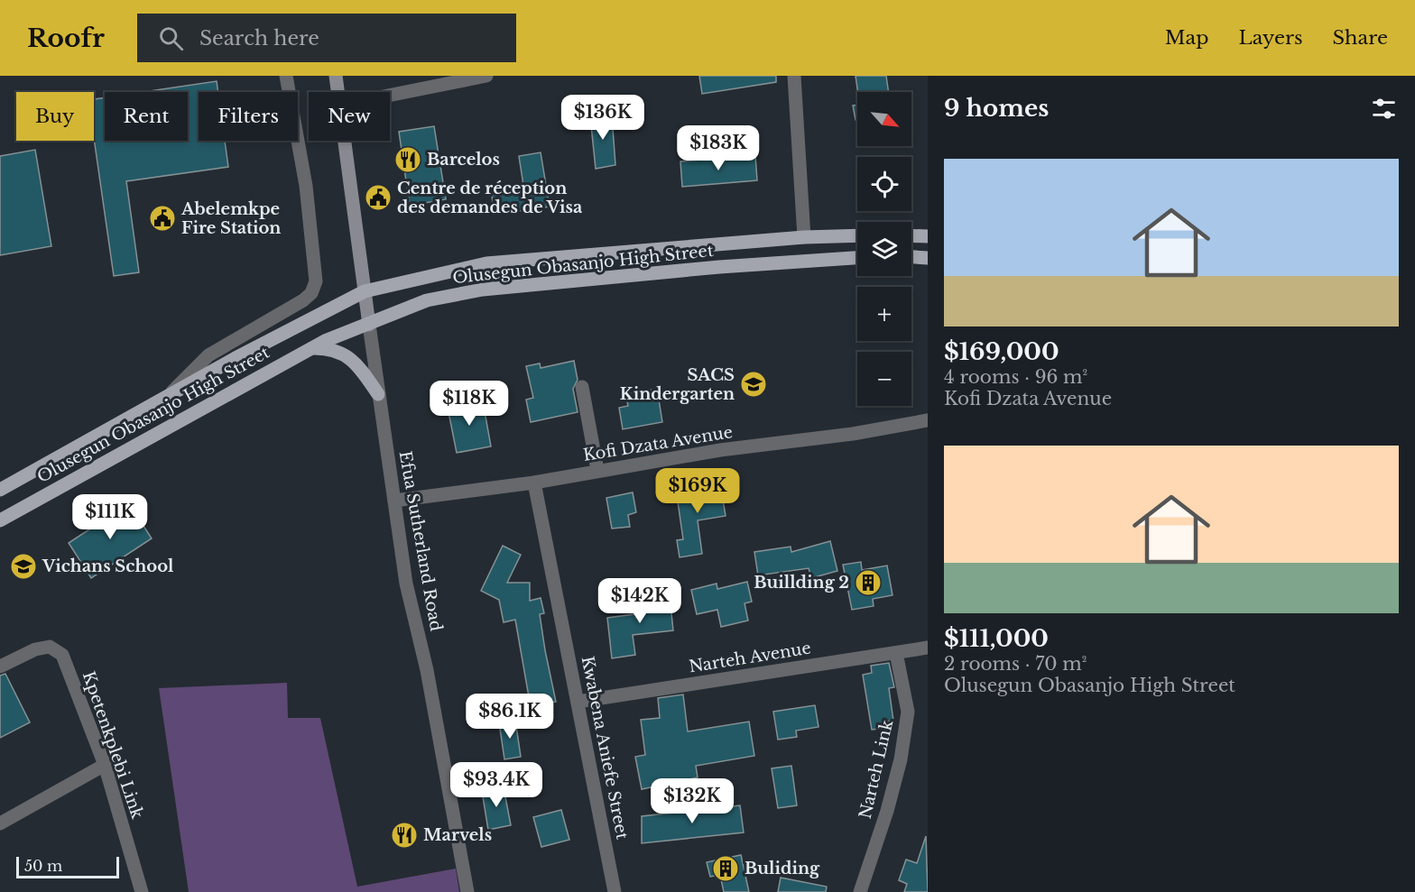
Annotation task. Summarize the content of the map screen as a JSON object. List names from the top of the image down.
{
  "streets": {
    "main road": ["Olusegun Obasanjo High Street"],
    "street": [
      "Kofi Dzata Avenue",
      "Efua Sutherland Road",
      "Narteh Avenue",
      "Kpetenkplebi Link",
      "Kwabena Aniefe Street",
      "Narteh Link"
    ]
  },
  "crossings": [
    ["Olusegun Obasanjo High Street", "Efua Sutherland Road"],
    ["Kofi Dzata Avenue", "Efua Sutherland Road"],
    ["Kofi Dzata Avenue", "Kwabena Aniefe Street"],
    ["Narteh Avenue", "Kwabena Aniefe Street"],
    ["Narteh Avenue", "Narteh Link"]
  ],
  "places": {
    "restaurant": ["Barcelos", "Marvels"],
    "public building": ["Centre de réception des demandes de Visa", "Abelemkpe Fire Station"],
    "school or university": ["SACS Kindergarten", "Vichans School"],
    "building": ["Buillding 2", "Buliding"]
  },
  "scale_bar": "50 m",
  "north": "bottom right",
  "page": {
    "header": "Roofr",
    "search": "Search here",
    "nav": ["Map", "Layers", "Share"],
    "heading": "9 homes",
    "map_buttons": ["+", "−"],
    "chip": [
      "Buy",
      "Rent",
      "Filters",
      "New"
    ],
    "price": [
      "$136K",
      "$183K",
      "$118K",
      "$169K",
      "$111K",
      "$142K",
      "$86.1K",
      "$93.4K",
      "$132K"
    ],
    "list": [
      {
        "name": "$169,000",
        "note": "4 rooms · 96 m² · Kofi Dzata Avenue"
      },
      {
        "name": "$111,000",
        "note": "2 rooms · 70 m² · Olusegun Obasanjo High Street"
      }
    ],
    "scale": "50 m"
  }
}
